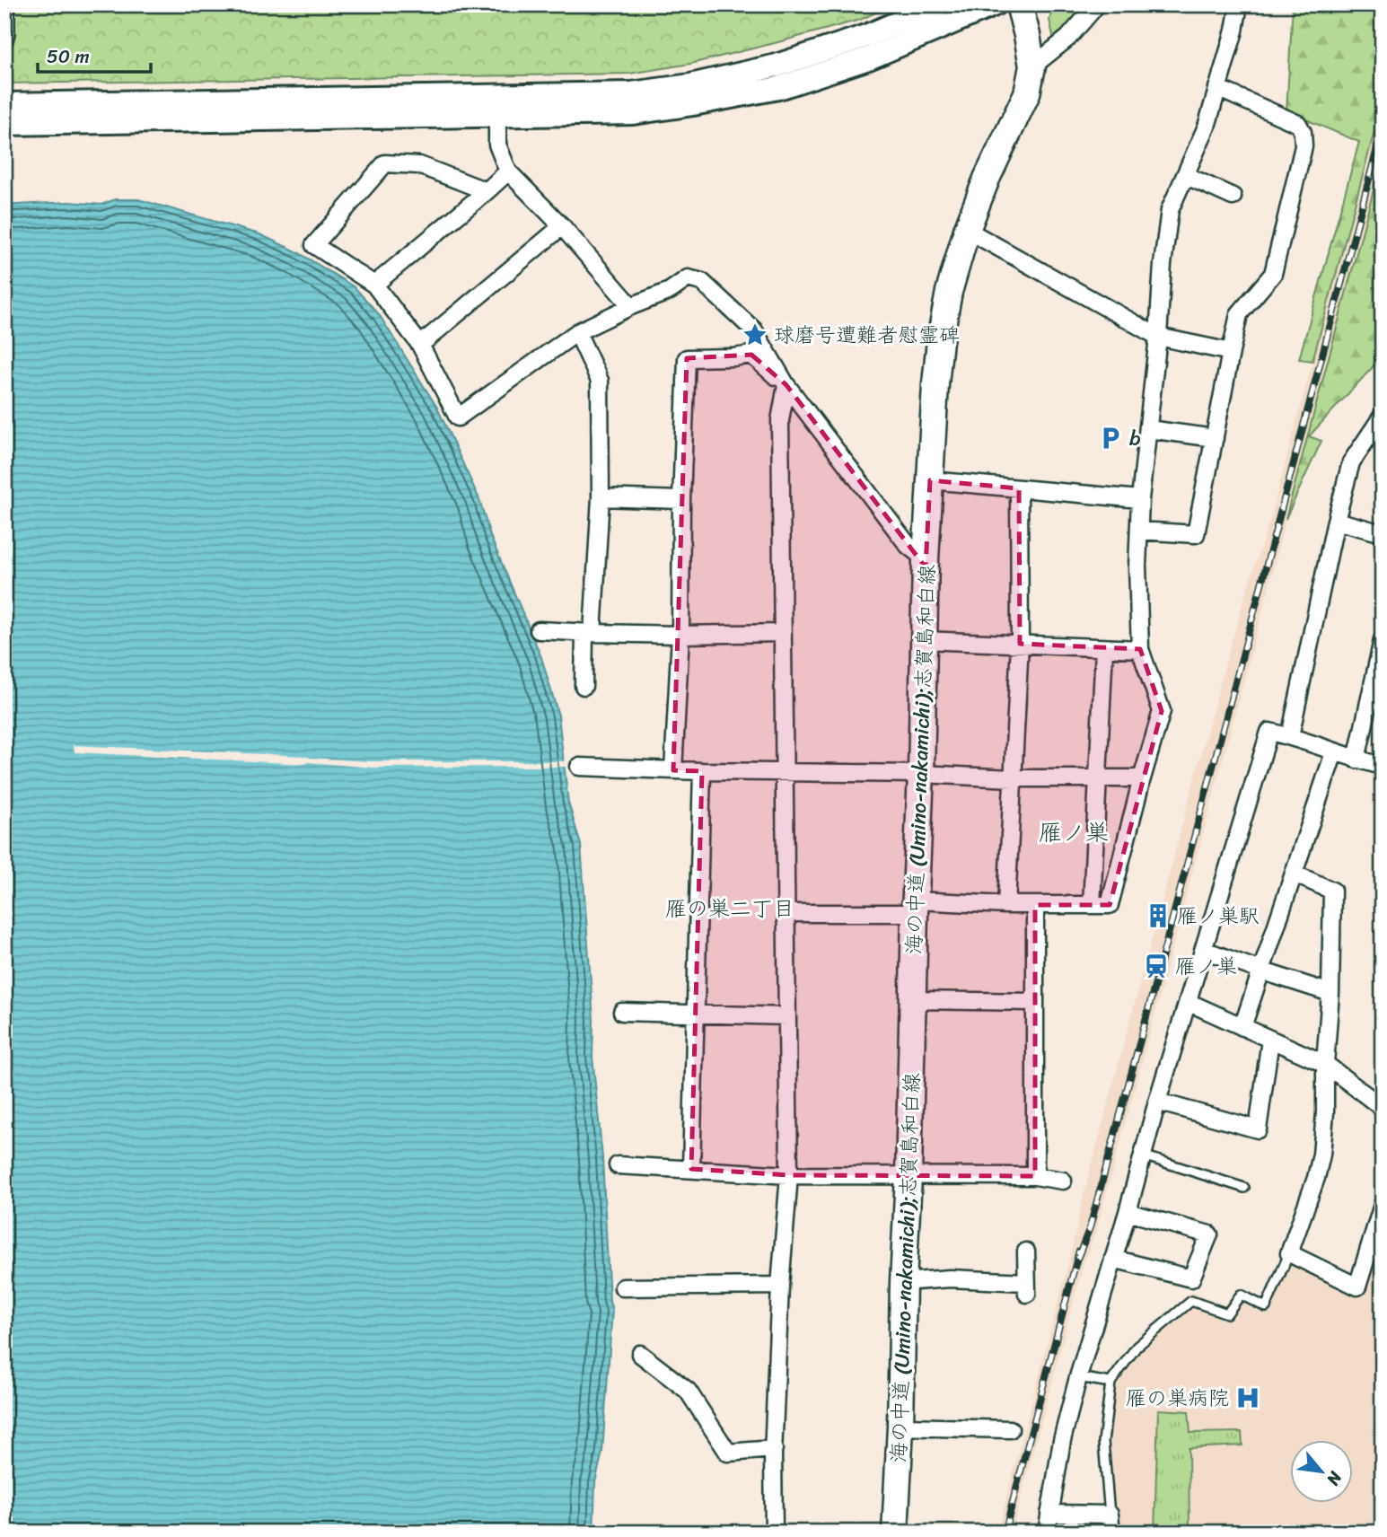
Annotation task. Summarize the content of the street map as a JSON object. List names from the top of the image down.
{
  "streets": {
    "main road": ["海の中道 (Umino-nakamichi);志賀島和白線"]
  },
  "districts": ["雁ノ巣", "雁の巣二丁目"],
  "places": {
    "place": ["球磨号遭難者慰霊碑"],
    "parking": ["b"],
    "building": ["雁ノ巣駅"],
    "station": ["雁ノ巣"],
    "hospital": ["雁の巣病院"]
  },
  "scale_bar": "50 m",
  "north": "bottom right"
}
